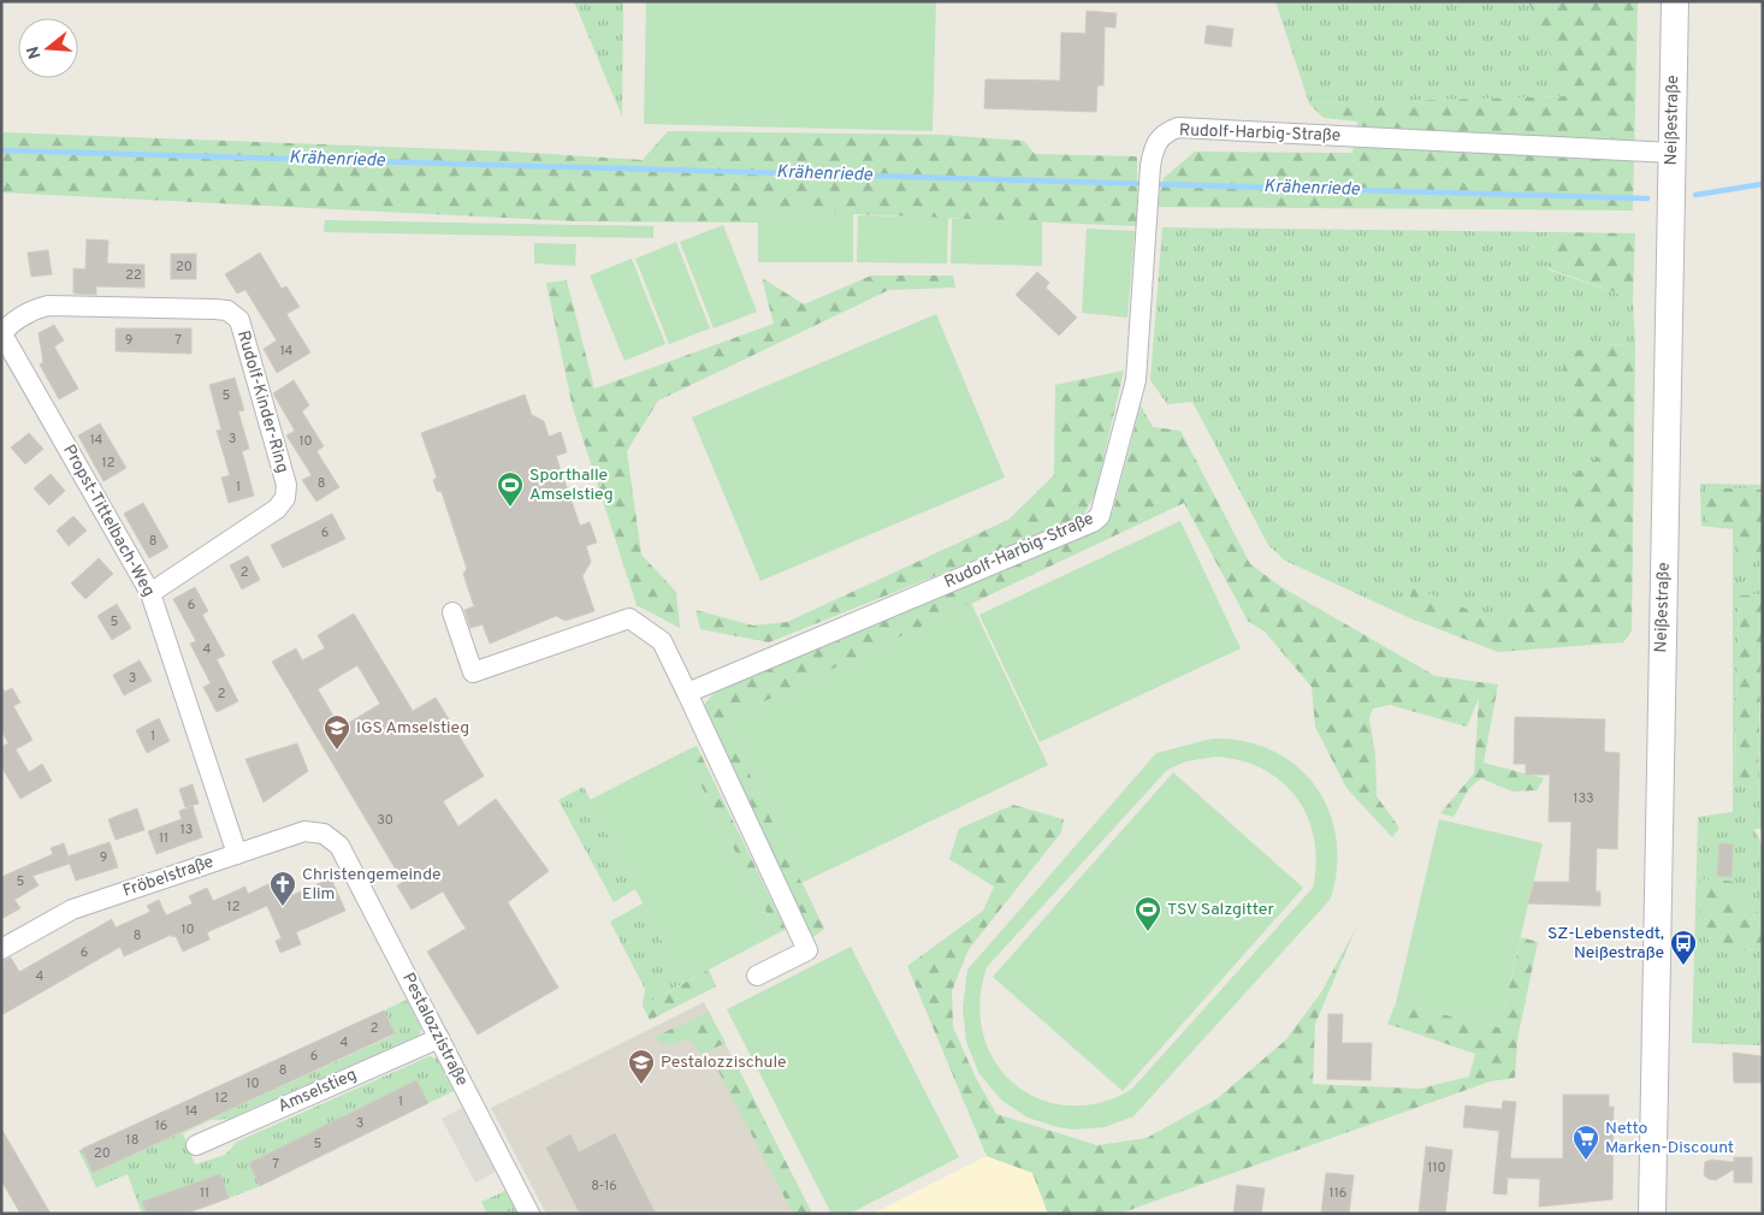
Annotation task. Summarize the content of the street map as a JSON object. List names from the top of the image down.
{
  "streets": {
    "street": [
      "Neißestraße",
      "Rudolf-Harbig-Straße",
      "Rudolf-Kinder-Ring",
      "Propst-Tittelbach-Weg",
      "Fröbelstraße",
      "Pestalozzistraße",
      "Amselstieg"
    ]
  },
  "crossings": [
    ["Neißestraße", "Rudolf-Harbig-Straße"],
    ["Rudolf-Kinder-Ring", "Propst-Tittelbach-Weg"],
    ["Propst-Tittelbach-Weg", "Fröbelstraße"],
    ["Fröbelstraße", "Pestalozzistraße"],
    ["Pestalozzistraße", "Amselstieg"]
  ],
  "water": ["Krähenriede"],
  "places": {
    "sports": ["Sporthalle Amselstieg", "TSV Salzgitter"],
    "school or university": ["IGS Amselstieg", "Pestalozzischule"],
    "church": ["Christengemeinde Elim"],
    "bus stop": ["SZ-Lebenstedt, Neißestraße"],
    "supermarket": ["Netto Marken-Discount"]
  },
  "house_numbers": [
    "20",
    "22",
    "9",
    "7",
    "14",
    "5",
    "3",
    "14",
    "10",
    "12",
    "8",
    "1",
    "6",
    "8",
    "2",
    "6",
    "5",
    "4",
    "3",
    "2",
    "1",
    "133",
    "30",
    "13",
    "11",
    "9",
    "5",
    "12",
    "10",
    "8",
    "6",
    "4",
    "2",
    "4",
    "6",
    "8",
    "10",
    "12",
    "1",
    "14",
    "3",
    "16",
    "18",
    "5",
    "20",
    "7",
    "110",
    "8-16",
    "11",
    "116"
  ],
  "north": "left"
}
